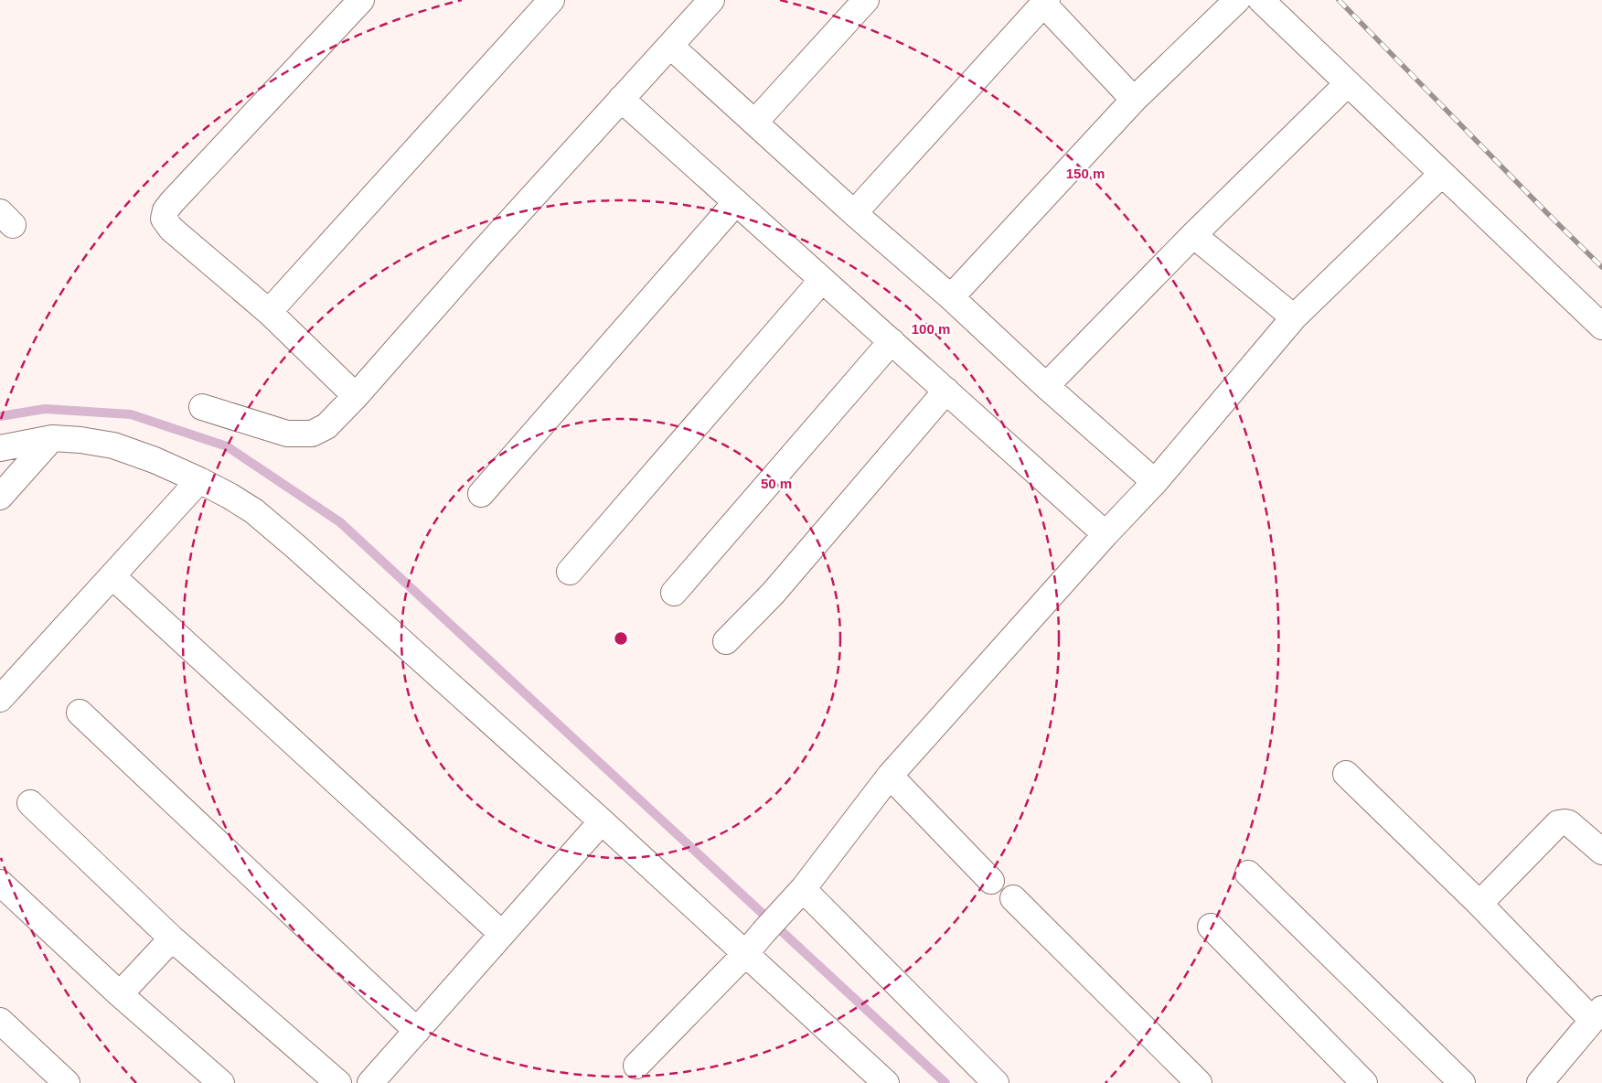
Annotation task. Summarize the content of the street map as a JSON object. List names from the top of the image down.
{
  "rings": ["150 m", "100 m", "50 m"]
}
